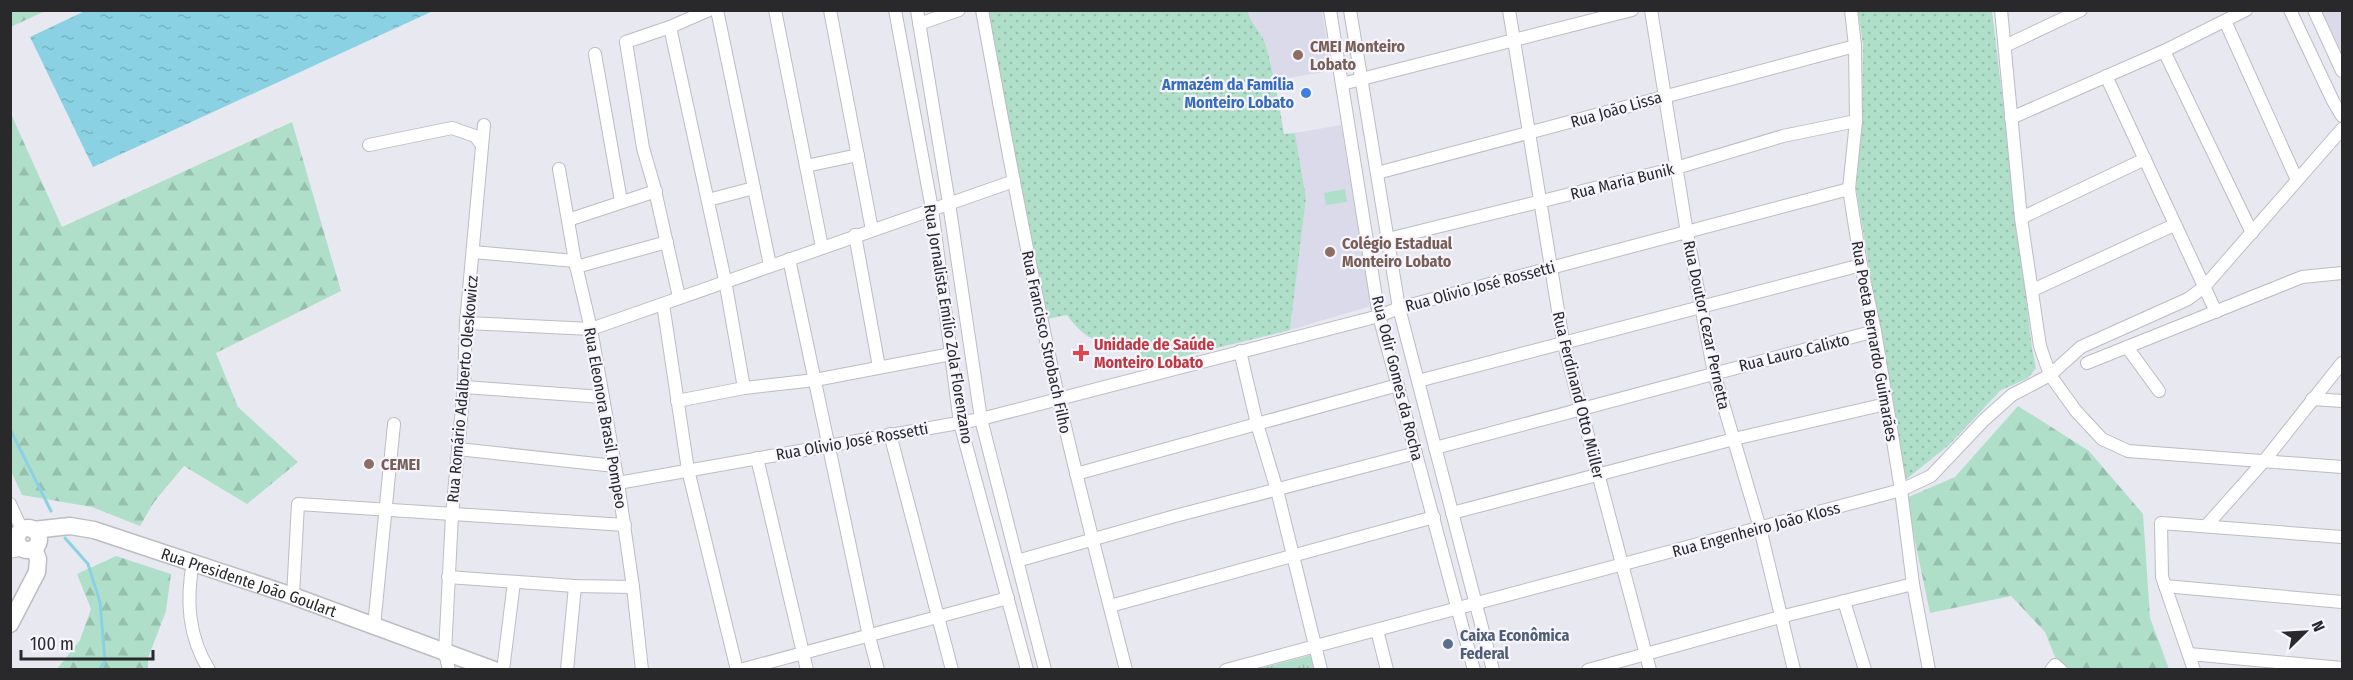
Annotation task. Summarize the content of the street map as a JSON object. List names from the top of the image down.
{
  "streets": {
    "main road": ["Rua Presidente João Goulart"],
    "street": [
      "Rua João Lissa",
      "Rua Maria Bunik",
      "Rua Olivio José Rossetti",
      "Rua Jornalista Emílio Zola Florenzano",
      "Rua Doutor Cezar Pernetta",
      "Rua Poeta Bernardo Guimarães",
      "Rua Francisco Strobach Filho",
      "Rua Lauro Calixto",
      "Rua Odir Gomes da Rocha",
      "Rua Romário Adalberto Oleskowicz",
      "Rua Ferdinand Otto Müller",
      "Rua Eleonora Brasil Pompeo",
      "Rua Engenheiro João Kloss"
    ]
  },
  "crossings": [
    ["Rua João Lissa", "Rua Doutor Cezar Pernetta"],
    ["Rua João Lissa", "Rua Poeta Bernardo Guimarães"],
    ["Rua João Lissa", "Rua Odir Gomes da Rocha"],
    ["Rua João Lissa", "Rua Ferdinand Otto Müller"],
    ["Rua Maria Bunik", "Rua Doutor Cezar Pernetta"],
    ["Rua Maria Bunik", "Rua Poeta Bernardo Guimarães"],
    ["Rua Maria Bunik", "Rua Odir Gomes da Rocha"],
    ["Rua Maria Bunik", "Rua Ferdinand Otto Müller"],
    ["Rua Olivio José Rossetti", "Rua Jornalista Emílio Zola Florenzano"],
    ["Rua Olivio José Rossetti", "Rua Doutor Cezar Pernetta"],
    ["Rua Olivio José Rossetti", "Rua Poeta Bernardo Guimarães"],
    ["Rua Olivio José Rossetti", "Rua Francisco Strobach Filho"],
    ["Rua Olivio José Rossetti", "Rua Odir Gomes da Rocha"],
    ["Rua Olivio José Rossetti", "Rua Ferdinand Otto Müller"],
    ["Rua Olivio José Rossetti", "Rua Eleonora Brasil Pompeo"],
    ["Rua Doutor Cezar Pernetta", "Rua Lauro Calixto"],
    ["Rua Doutor Cezar Pernetta", "Rua Engenheiro João Kloss"],
    ["Rua Poeta Bernardo Guimarães", "Rua Lauro Calixto"],
    ["Rua Poeta Bernardo Guimarães", "Rua Engenheiro João Kloss"],
    ["Rua Lauro Calixto", "Rua Odir Gomes da Rocha"],
    ["Rua Lauro Calixto", "Rua Ferdinand Otto Müller"],
    ["Rua Odir Gomes da Rocha", "Rua Engenheiro João Kloss"],
    ["Rua Romário Adalberto Oleskowicz", "Rua Presidente João Goulart"],
    ["Rua Ferdinand Otto Müller", "Rua Engenheiro João Kloss"]
  ],
  "places": {
    "other": [
      "CMEI Monteiro Lobato",
      "Armazém da Família Monteiro Lobato",
      "Colégio Estadual Monteiro Lobato",
      "CEMEI",
      "Caixa Econômica Federal"
    ],
    "health": ["Unidade de Saúde Monteiro Lobato"]
  },
  "scale_bar": "100 m",
  "north": "top right"
}
